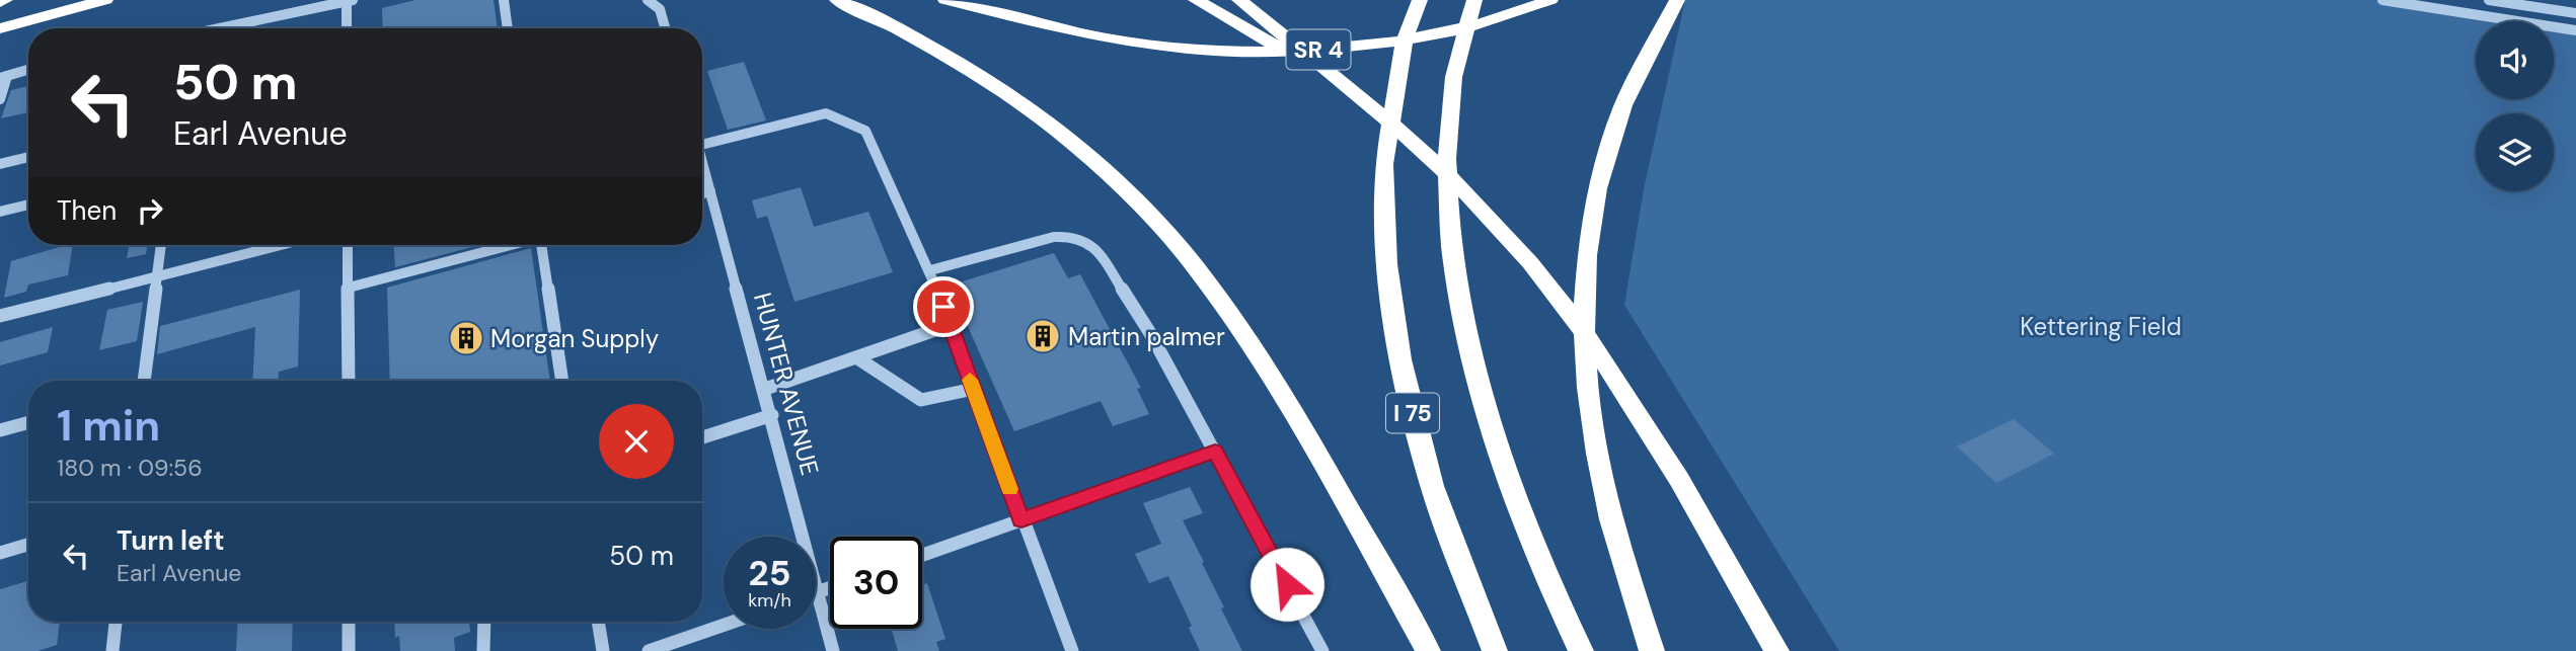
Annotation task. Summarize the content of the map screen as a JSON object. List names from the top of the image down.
{
  "streets": {
    "highway": ["SR 4", "I 75"],
    "street": ["HUNTER AVENUE"]
  },
  "parks": ["Kettering Field"],
  "places": {
    "building": ["Martin palmer", "Morgan Supply"]
  },
  "page": {
    "turn": ["50 m", "Earl Avenue"],
    "then": "Then",
    "heading": ["1 min", "180 m · 09:56"],
    "list": [
      {
        "name": "Turn left",
        "note": "Earl Avenue",
        "value": "50 m"
      }
    ],
    "speed": "25 km/h",
    "limit": "30"
  }
}
